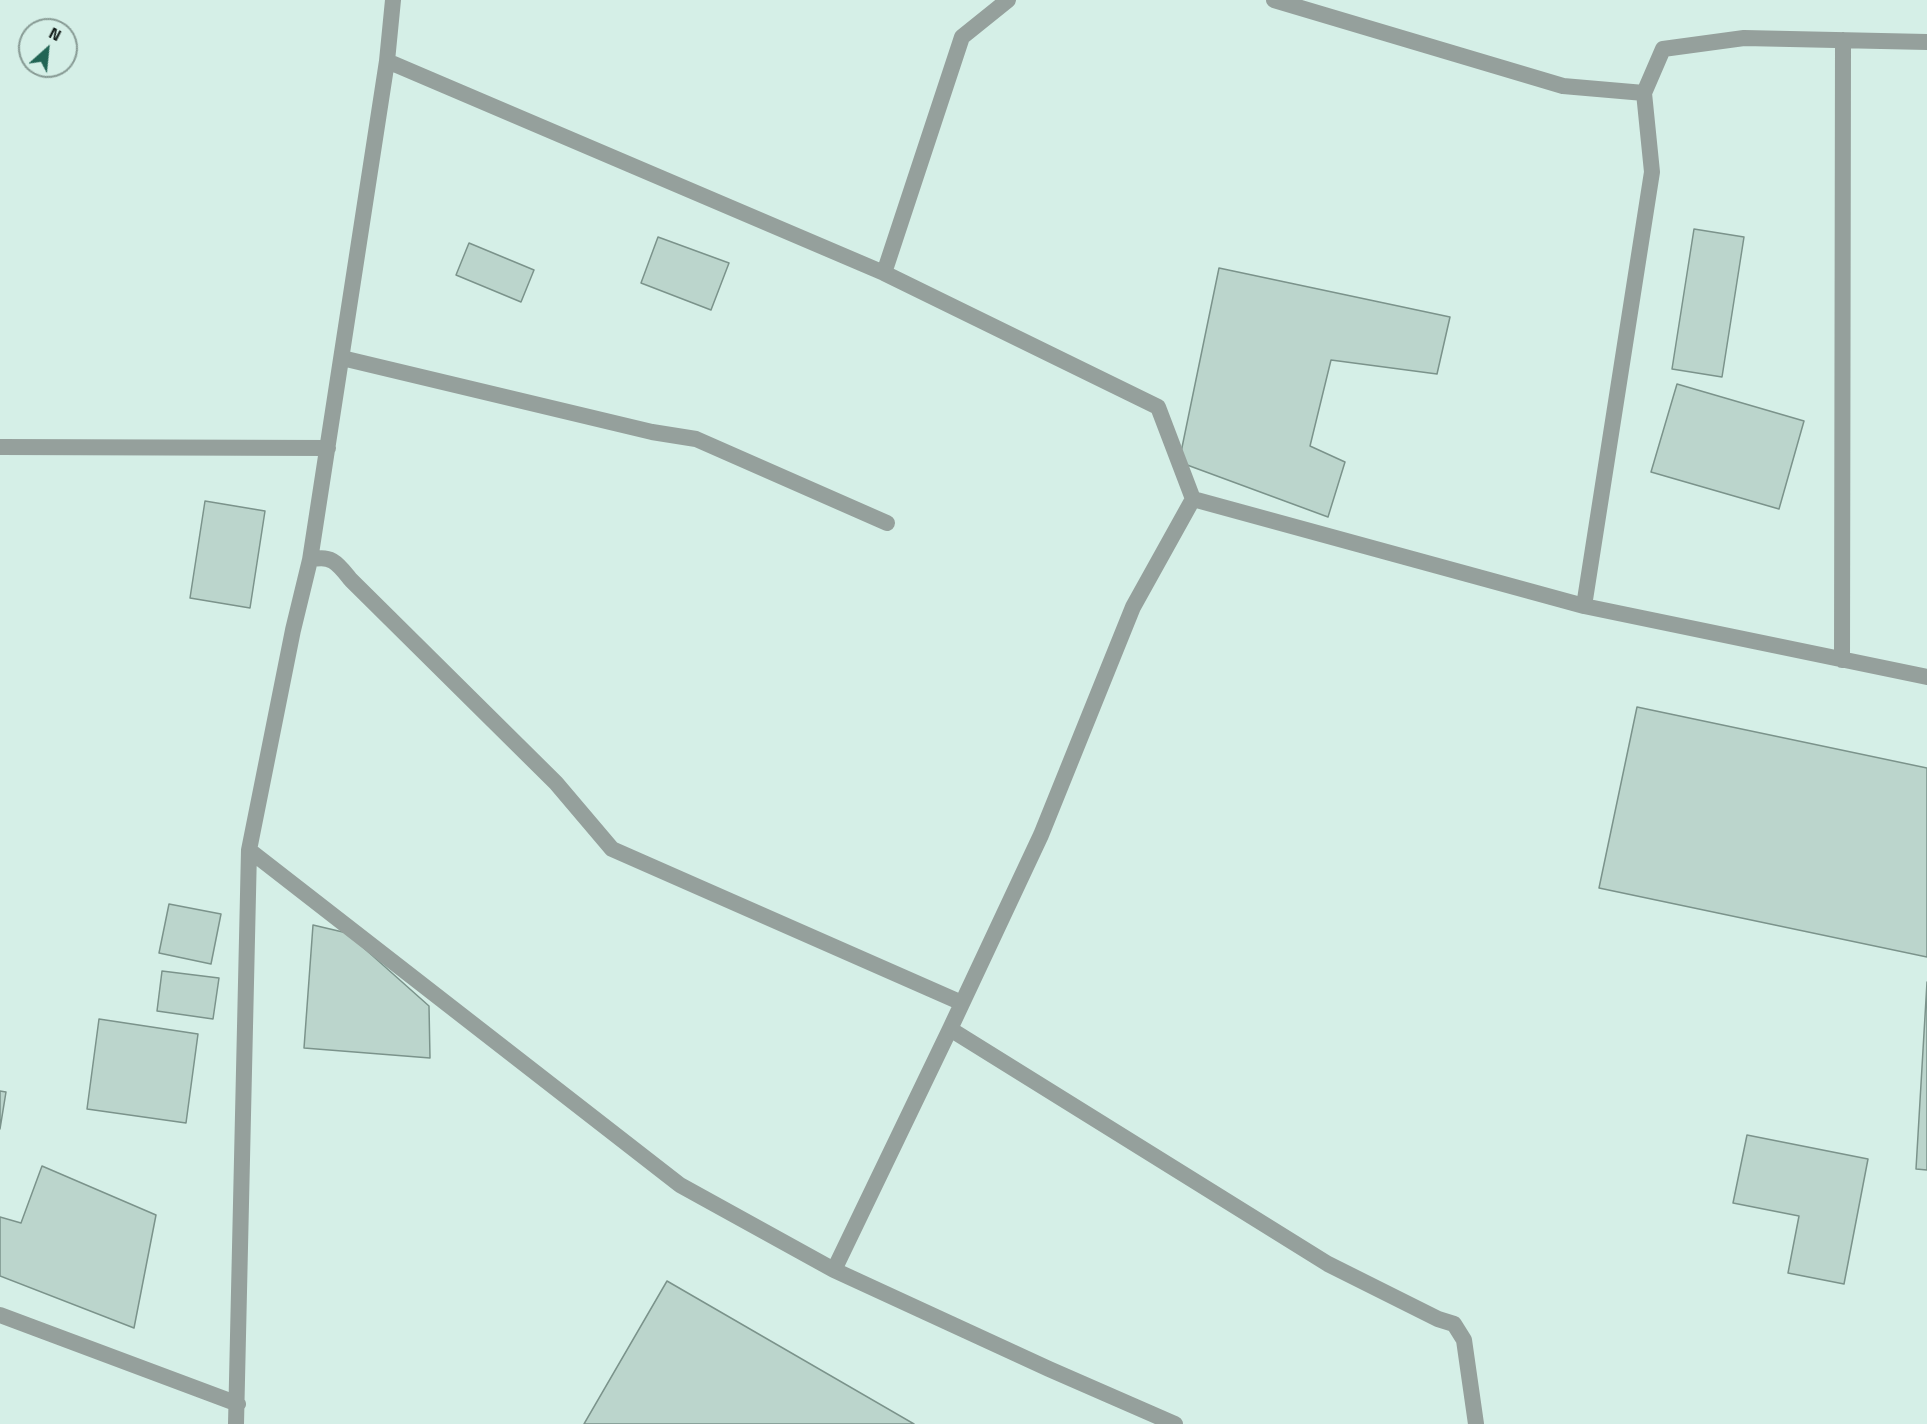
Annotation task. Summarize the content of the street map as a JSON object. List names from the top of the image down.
{
  "north": "top right"
}
